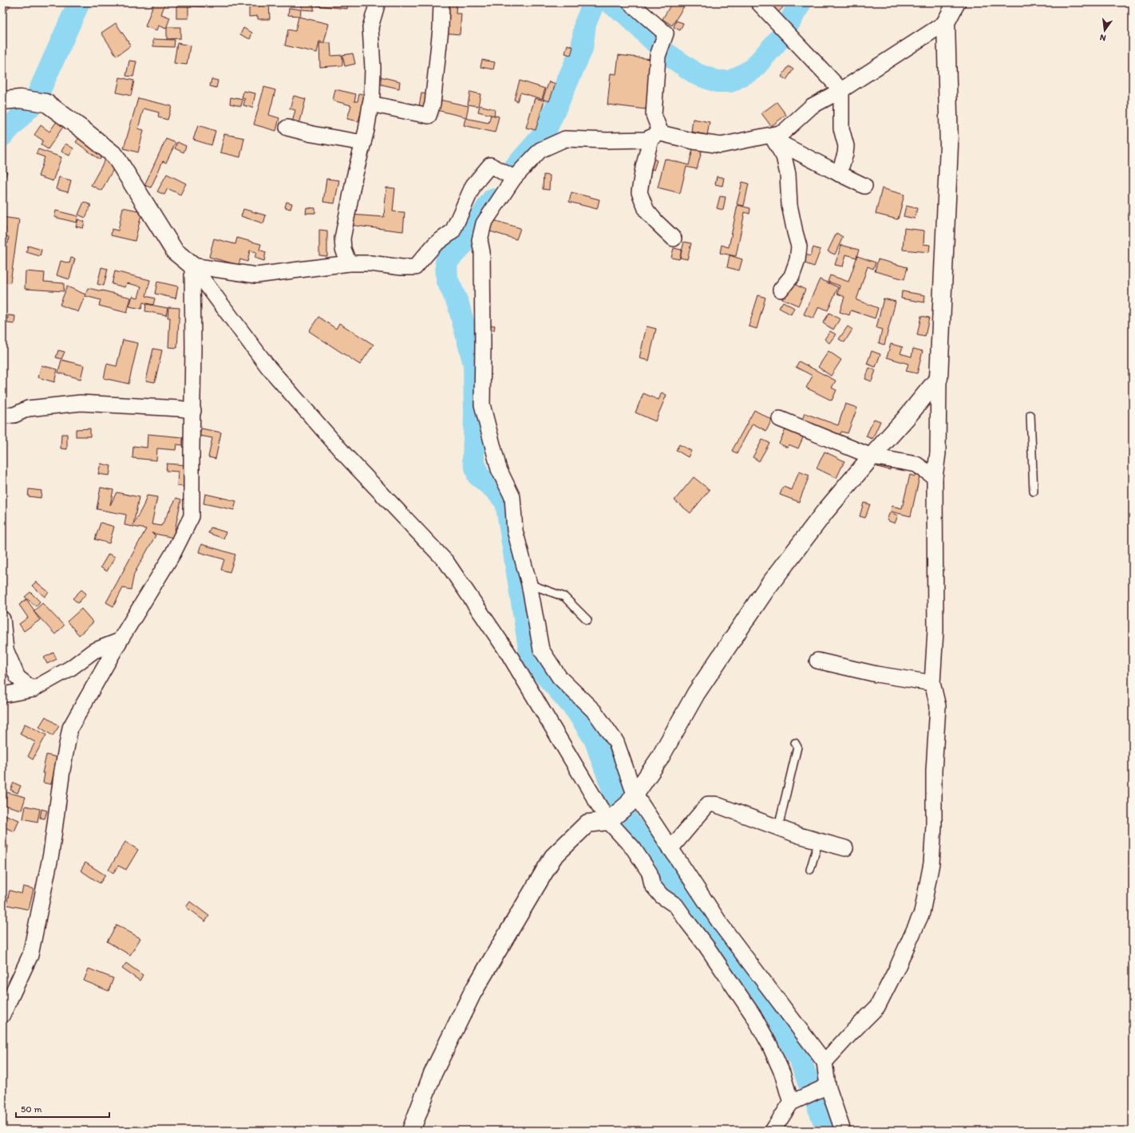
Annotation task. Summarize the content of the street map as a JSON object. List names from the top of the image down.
{
  "scale_bar": "50 m",
  "north": "bottom"
}
